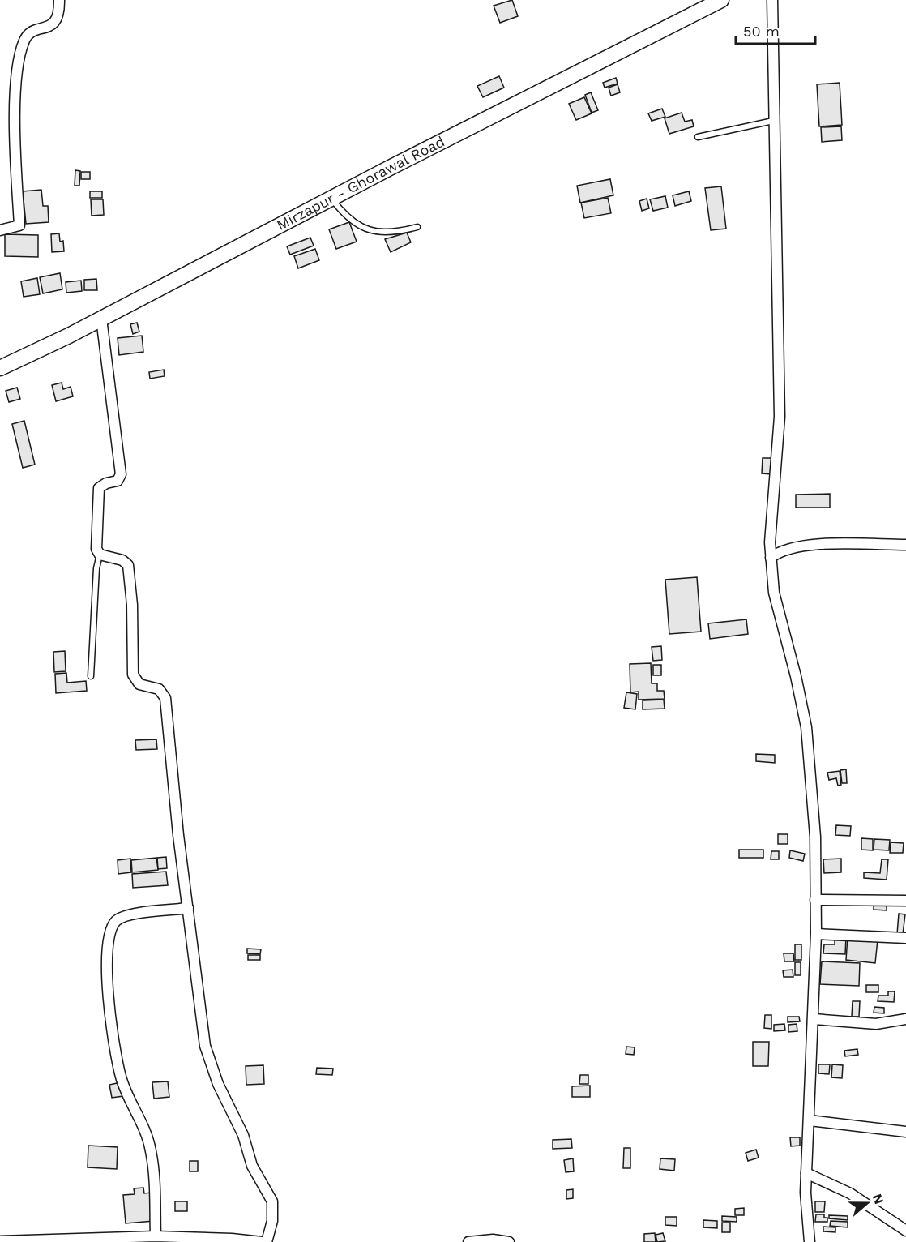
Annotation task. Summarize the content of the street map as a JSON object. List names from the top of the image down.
{
  "streets": {
    "main road": ["Mirzapur - Ghorawal Road"]
  },
  "scale_bar": "50 m",
  "north": "right"
}
